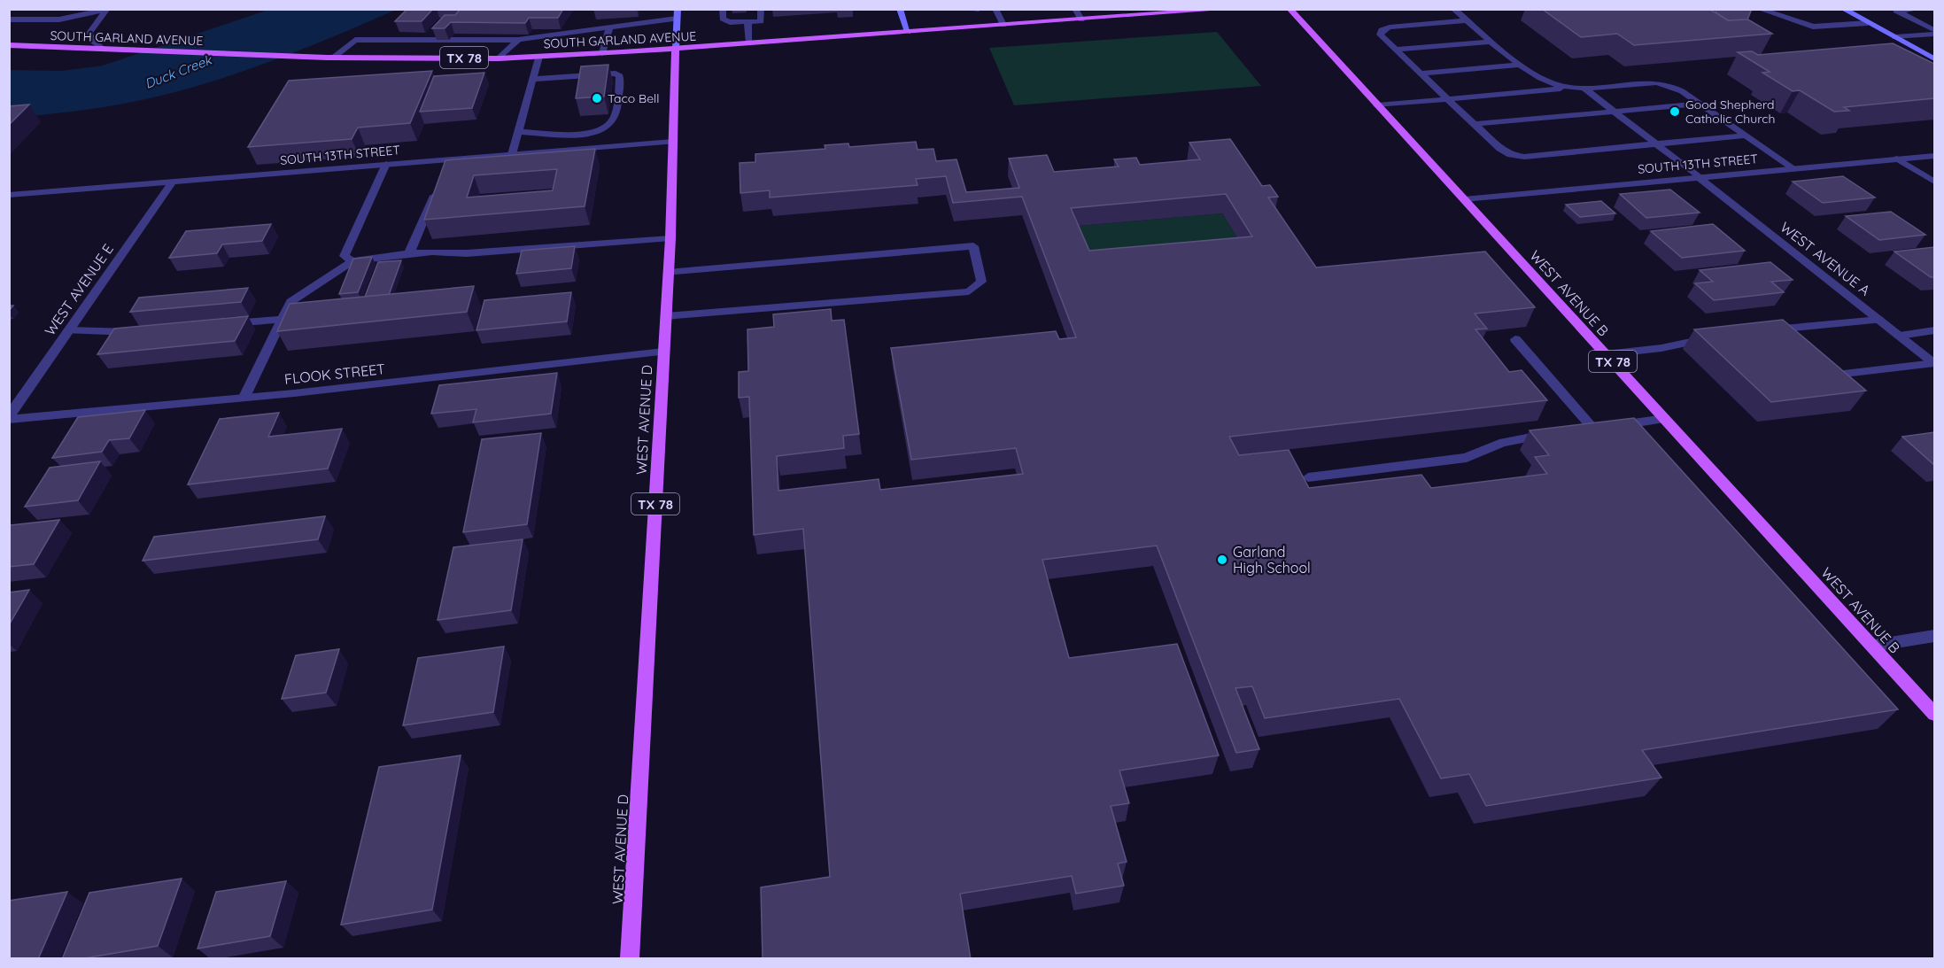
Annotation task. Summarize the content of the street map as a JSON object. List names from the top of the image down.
{
  "streets": {
    "main road": [
      "SOUTH GARLAND AVENUE",
      "TX 78",
      "WEST AVENUE B",
      "WEST AVENUE D"
    ],
    "street": [
      "SOUTH 13TH STREET",
      "WEST AVENUE A",
      "WEST AVENUE E",
      "FLOOK STREET"
    ]
  },
  "crossings": [
    ["SOUTH GARLAND AVENUE", "WEST AVENUE D"],
    ["SOUTH 13TH STREET", "WEST AVENUE A"],
    ["SOUTH 13TH STREET", "WEST AVENUE E"],
    ["SOUTH 13TH STREET", "WEST AVENUE B"],
    ["SOUTH 13TH STREET", "WEST AVENUE D"],
    ["WEST AVENUE E", "FLOOK STREET"],
    ["FLOOK STREET", "WEST AVENUE D"]
  ],
  "water": ["Duck Creek"],
  "places": ["Taco Bell", "Good Shepherd Catholic Church", "Garland High School"]
}
